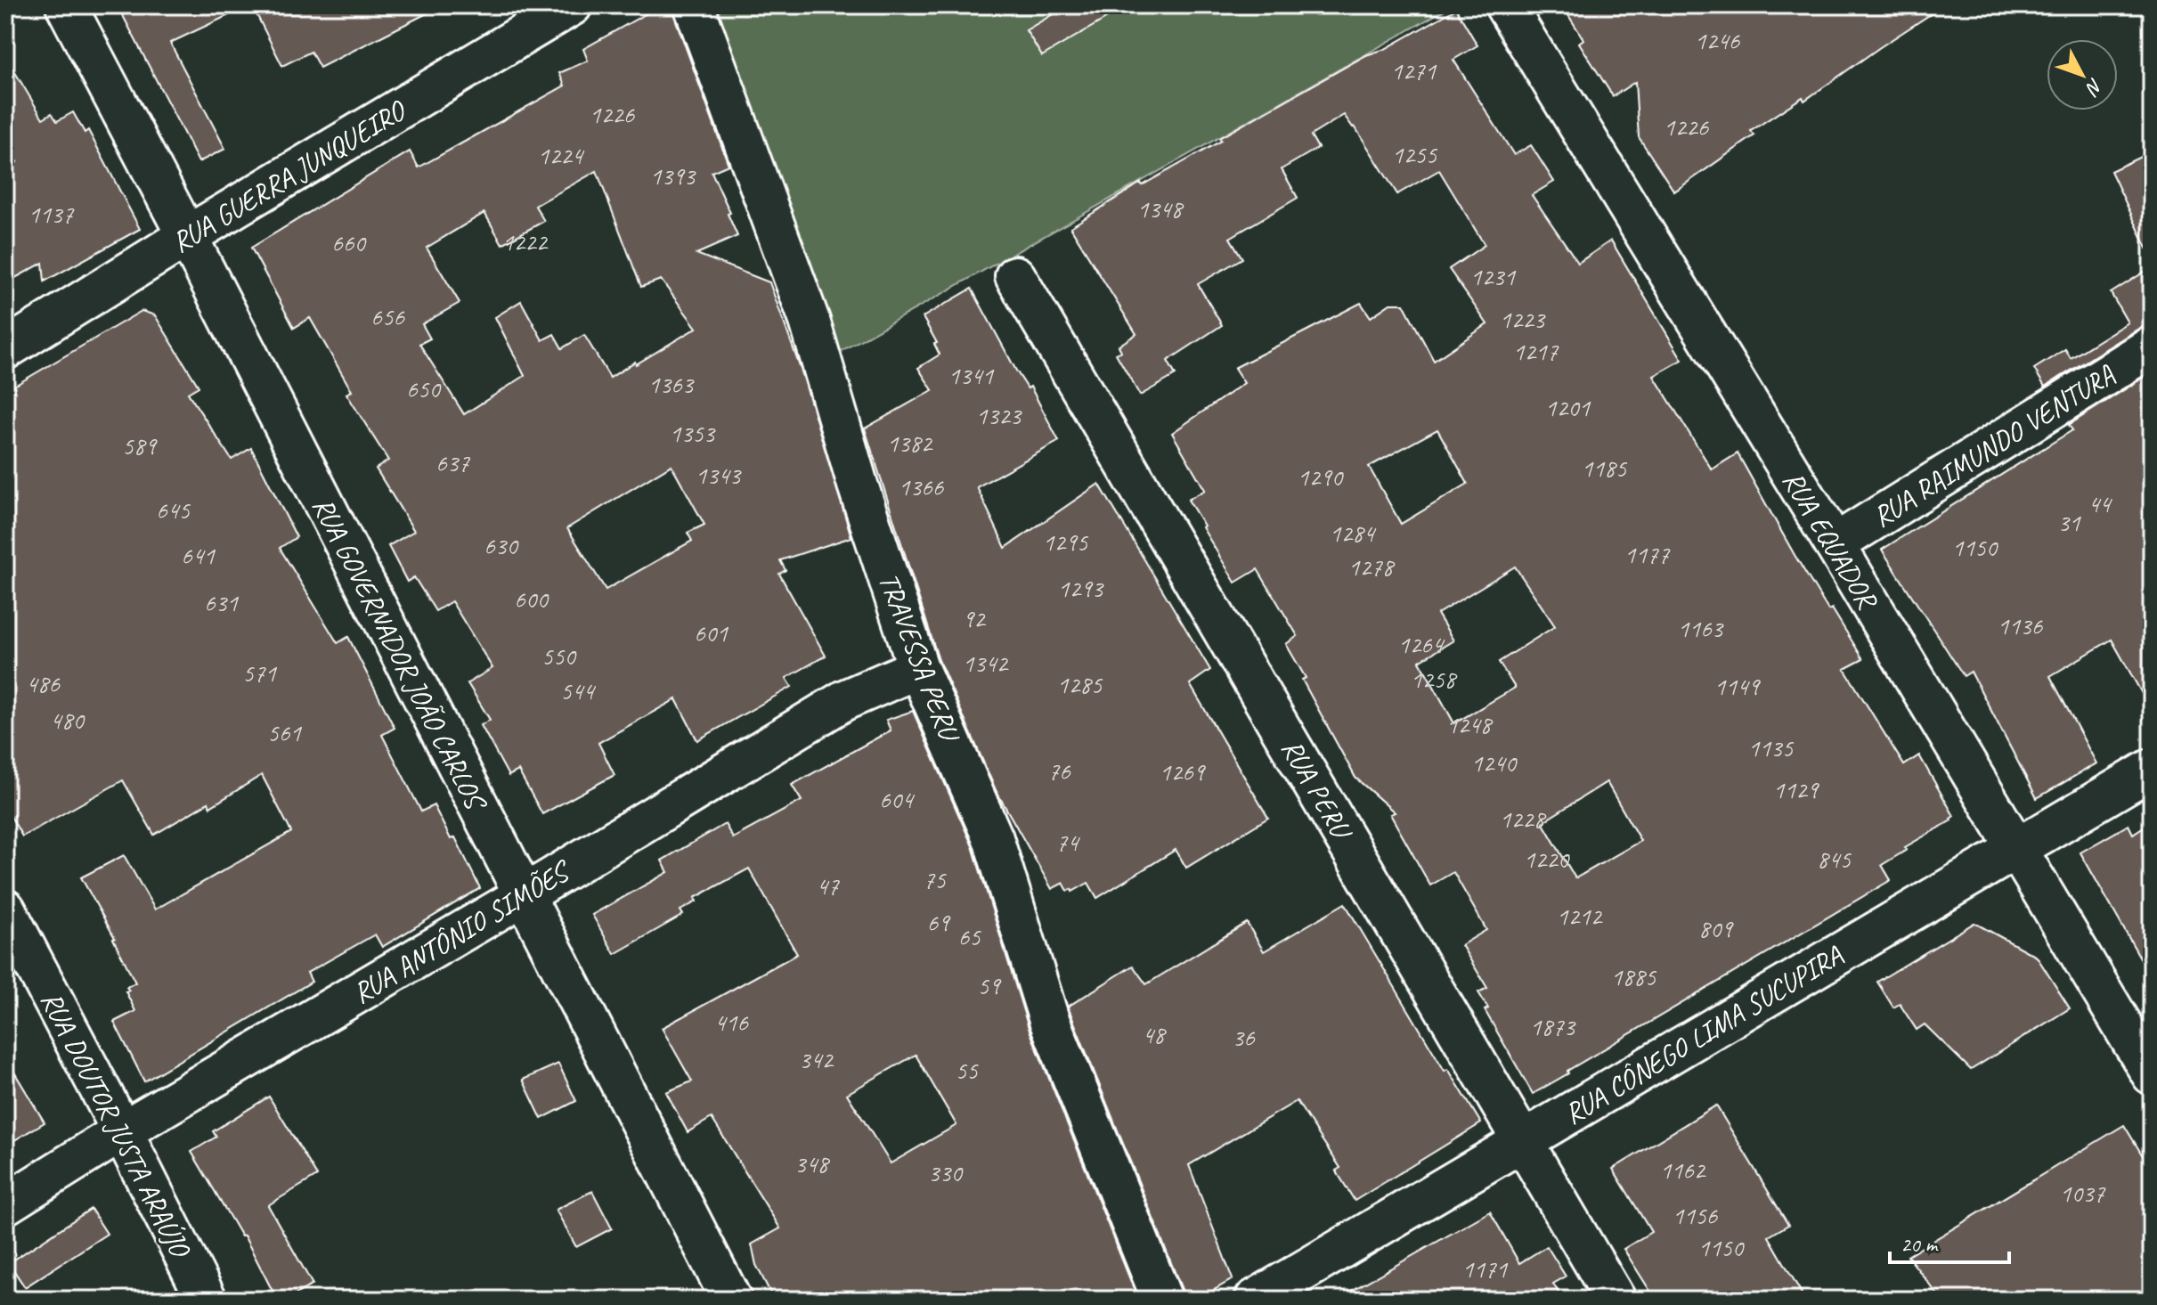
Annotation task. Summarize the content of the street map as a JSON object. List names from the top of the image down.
{
  "streets": {
    "street": [
      "RUA GUERRA JUNQUEIRO",
      "RUA RAIMUNDO VENTURA",
      "RUA EQUADOR",
      "RUA GOVERNADOR JOÃO CARLOS",
      "TRAVESSA PERU",
      "RUA PERU",
      "RUA ANTÔNIO SIMÕES",
      "RUA CÔNEGO LIMA SUCUPIRA",
      "RUA DOUTOR JUSTA ARAÚJO"
    ]
  },
  "crossings": [
    ["RUA GUERRA JUNQUEIRO", "RUA GOVERNADOR JOÃO CARLOS"],
    ["RUA RAIMUNDO VENTURA", "RUA EQUADOR"],
    ["RUA EQUADOR", "RUA CÔNEGO LIMA SUCUPIRA"],
    ["RUA GOVERNADOR JOÃO CARLOS", "RUA ANTÔNIO SIMÕES"],
    ["TRAVESSA PERU", "RUA ANTÔNIO SIMÕES"],
    ["RUA PERU", "RUA CÔNEGO LIMA SUCUPIRA"],
    ["RUA ANTÔNIO SIMÕES", "RUA DOUTOR JUSTA ARAÚJO"]
  ],
  "house_numbers": [
    "1246",
    "1271",
    "1226",
    "1226",
    "1255",
    "1224",
    "1393",
    "1348",
    "1137",
    "1222",
    "660",
    "1231",
    "656",
    "1223",
    "1217",
    "1341",
    "1363",
    "650",
    "1201",
    "1323",
    "1353",
    "1382",
    "589",
    "637",
    "1185",
    "1343",
    "1290",
    "1366",
    "44",
    "645",
    "31",
    "1284",
    "1295",
    "630",
    "1150",
    "1177",
    "641",
    "1278",
    "1293",
    "600",
    "631",
    "92",
    "1136",
    "1163",
    "601",
    "1264",
    "550",
    "1342",
    "571",
    "1258",
    "486",
    "1285",
    "1149",
    "544",
    "480",
    "1248",
    "561",
    "1135",
    "1240",
    "76",
    "1269",
    "1129",
    "604",
    "1228",
    "74",
    "1220",
    "845",
    "75",
    "47",
    "1212",
    "69",
    "809",
    "65",
    "1885",
    "59",
    "416",
    "1873",
    "48",
    "36",
    "342",
    "55",
    "348",
    "1162",
    "330",
    "1037",
    "1156",
    "1150",
    "1171"
  ],
  "scale_bar": "20 m",
  "north": "bottom right"
}
